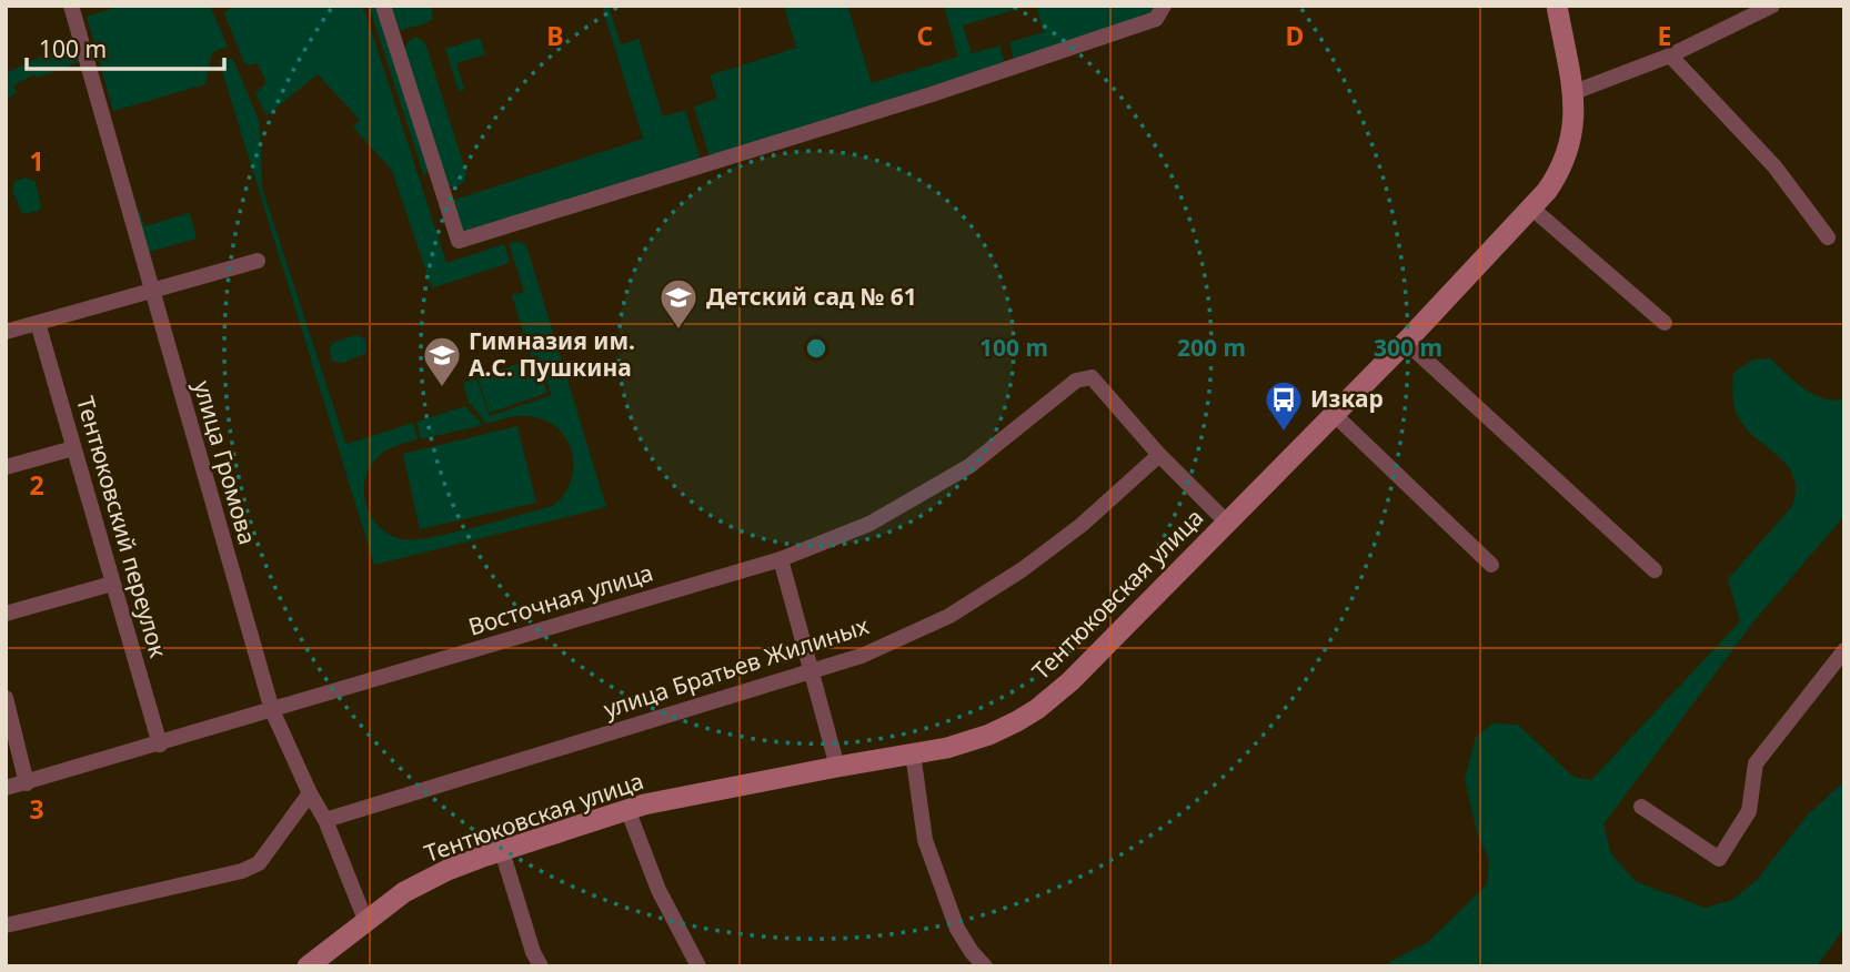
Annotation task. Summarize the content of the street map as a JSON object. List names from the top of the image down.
{
  "streets": {
    "street": [
      "улица Громова",
      "Тентюковский переулок",
      "Тентюковская улица",
      "Восточная улица",
      "улица Братьев Жилиных"
    ]
  },
  "crossings": [
    ["улица Громова", "Тентюковская улица"],
    ["улица Громова", "Восточная улица"],
    ["улица Громова", "улица Братьев Жилиных"],
    ["Тентюковский переулок", "Восточная улица"],
    ["Восточная улица", "улица Братьев Жилиных"]
  ],
  "places": {
    "school or university": ["Детский сад № 61", "Гимназия им. А.С. Пушкина"],
    "bus stop": ["Изкар"]
  },
  "scale_bar": "100 m",
  "grid": {
    "columns": [
      "B",
      "C",
      "D",
      "E"
    ],
    "rows": ["1", "2", "3"]
  },
  "rings": ["100 m", "200 m", "300 m"]
}
